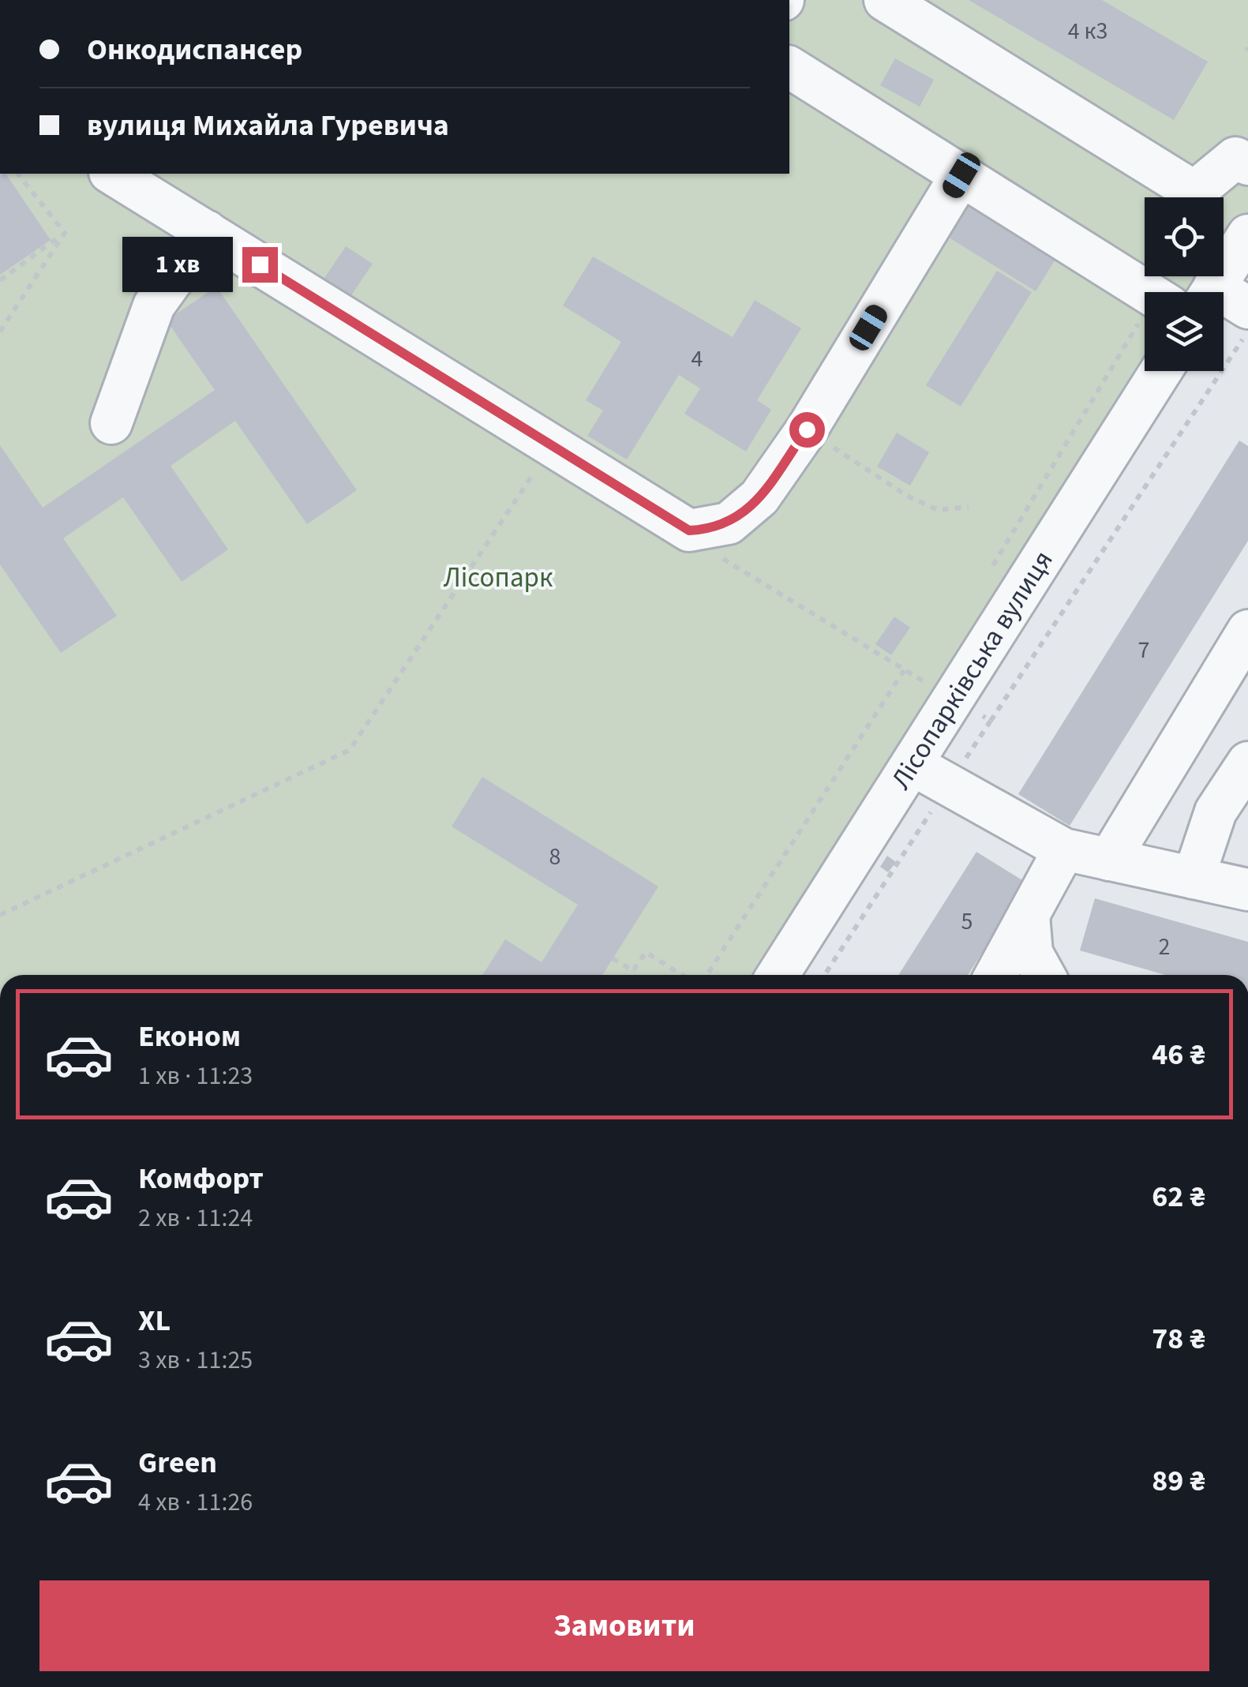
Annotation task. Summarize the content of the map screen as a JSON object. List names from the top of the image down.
{
  "streets": {
    "street": ["Лісопарківська вулиця"]
  },
  "parks": ["Лісопарк"],
  "house_numbers": [
    "4 к3",
    "4",
    "7",
    "8",
    "5",
    "2"
  ],
  "page": {
    "banner": ["Онкодиспансер", "вулиця Михайла Гуревича"],
    "bubble": "1 хв",
    "list": [
      {
        "name": "Економ",
        "note": "1 хв · 11:23",
        "value": "46 ₴"
      },
      {
        "name": "Комфорт",
        "note": "2 хв · 11:24",
        "value": "62 ₴"
      },
      {
        "name": "XL",
        "note": "3 хв · 11:25",
        "value": "78 ₴"
      },
      {
        "name": "Green",
        "note": "4 хв · 11:26",
        "value": "89 ₴"
      }
    ],
    "buttons": "Замовити"
  }
}
